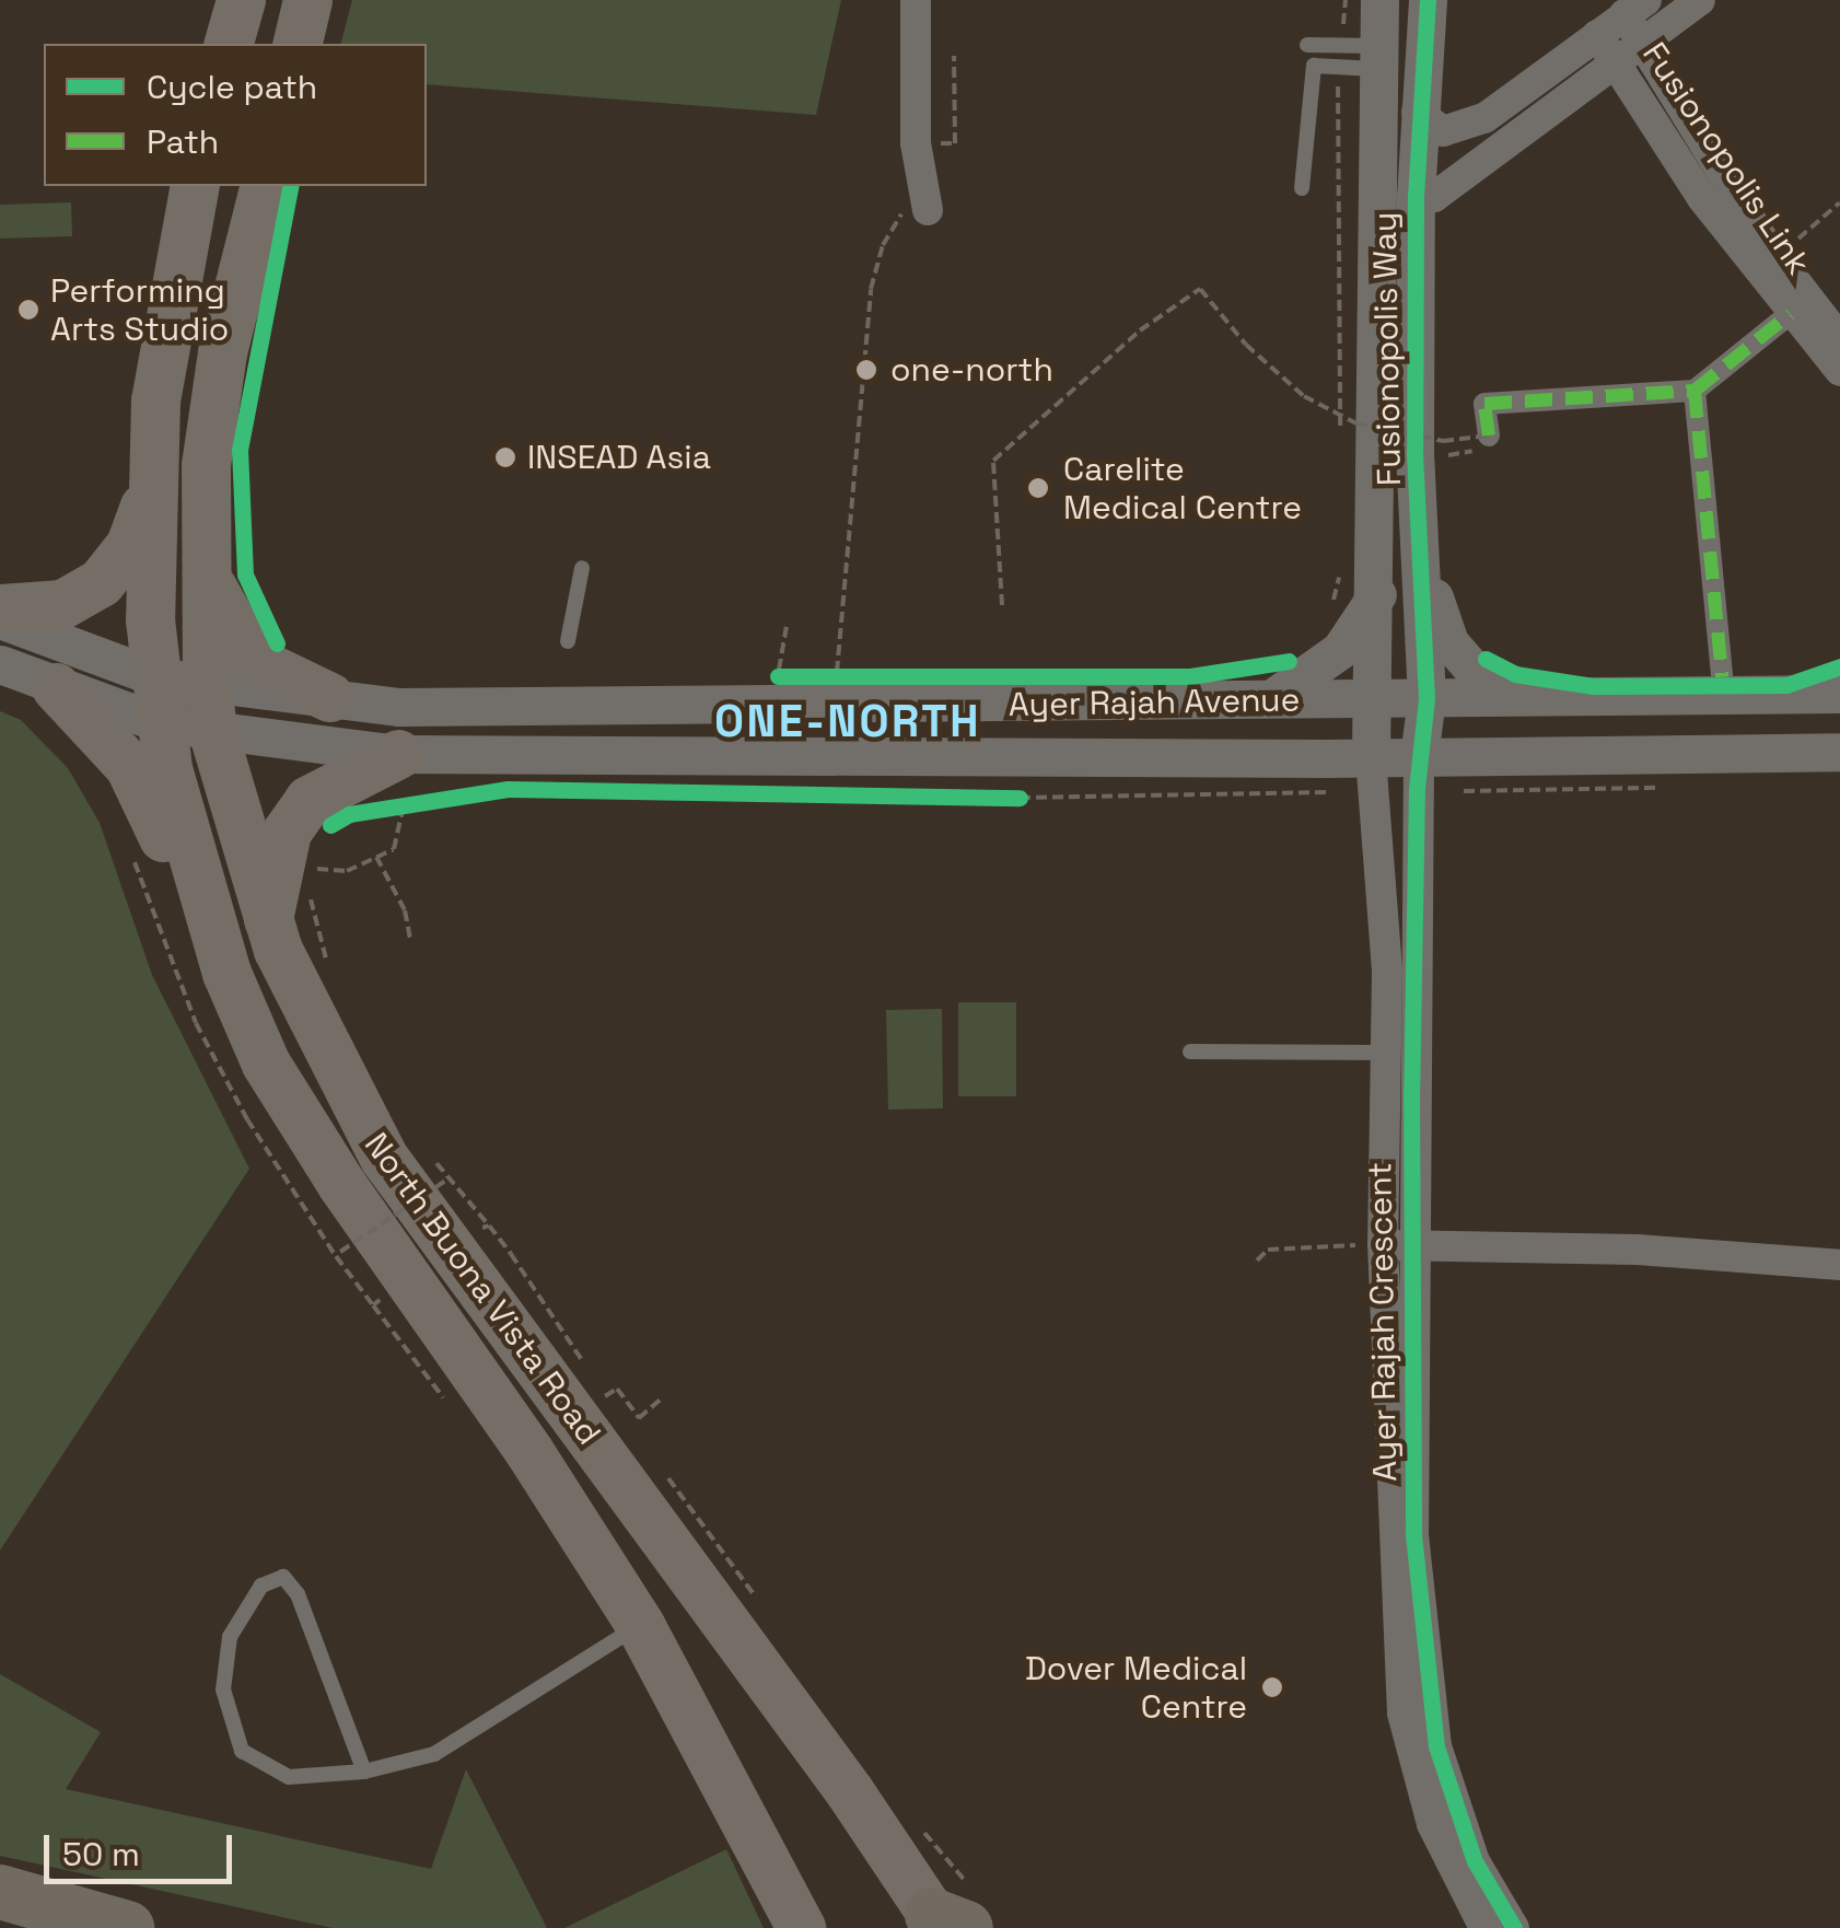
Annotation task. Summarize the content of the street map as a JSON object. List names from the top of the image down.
{
  "streets": {
    "main road": ["North Buona Vista Road"],
    "street": [
      "Fusionopolis Link",
      "Fusionopolis Way",
      "Ayer Rajah Avenue",
      "Ayer Rajah Crescent"
    ]
  },
  "crossings": [
    ["Fusionopolis Way", "Ayer Rajah Avenue"],
    ["Fusionopolis Way", "Ayer Rajah Crescent"],
    ["Ayer Rajah Avenue", "North Buona Vista Road"],
    ["Ayer Rajah Avenue", "Ayer Rajah Crescent"]
  ],
  "districts": ["ONE-NORTH"],
  "places": [
    "Performing Arts Studio",
    "one-north",
    "INSEAD Asia",
    "Carelite Medical Centre",
    "Dover Medical Centre"
  ],
  "legend": ["Cycle path", "Path"],
  "scale_bar": "50 m"
}
